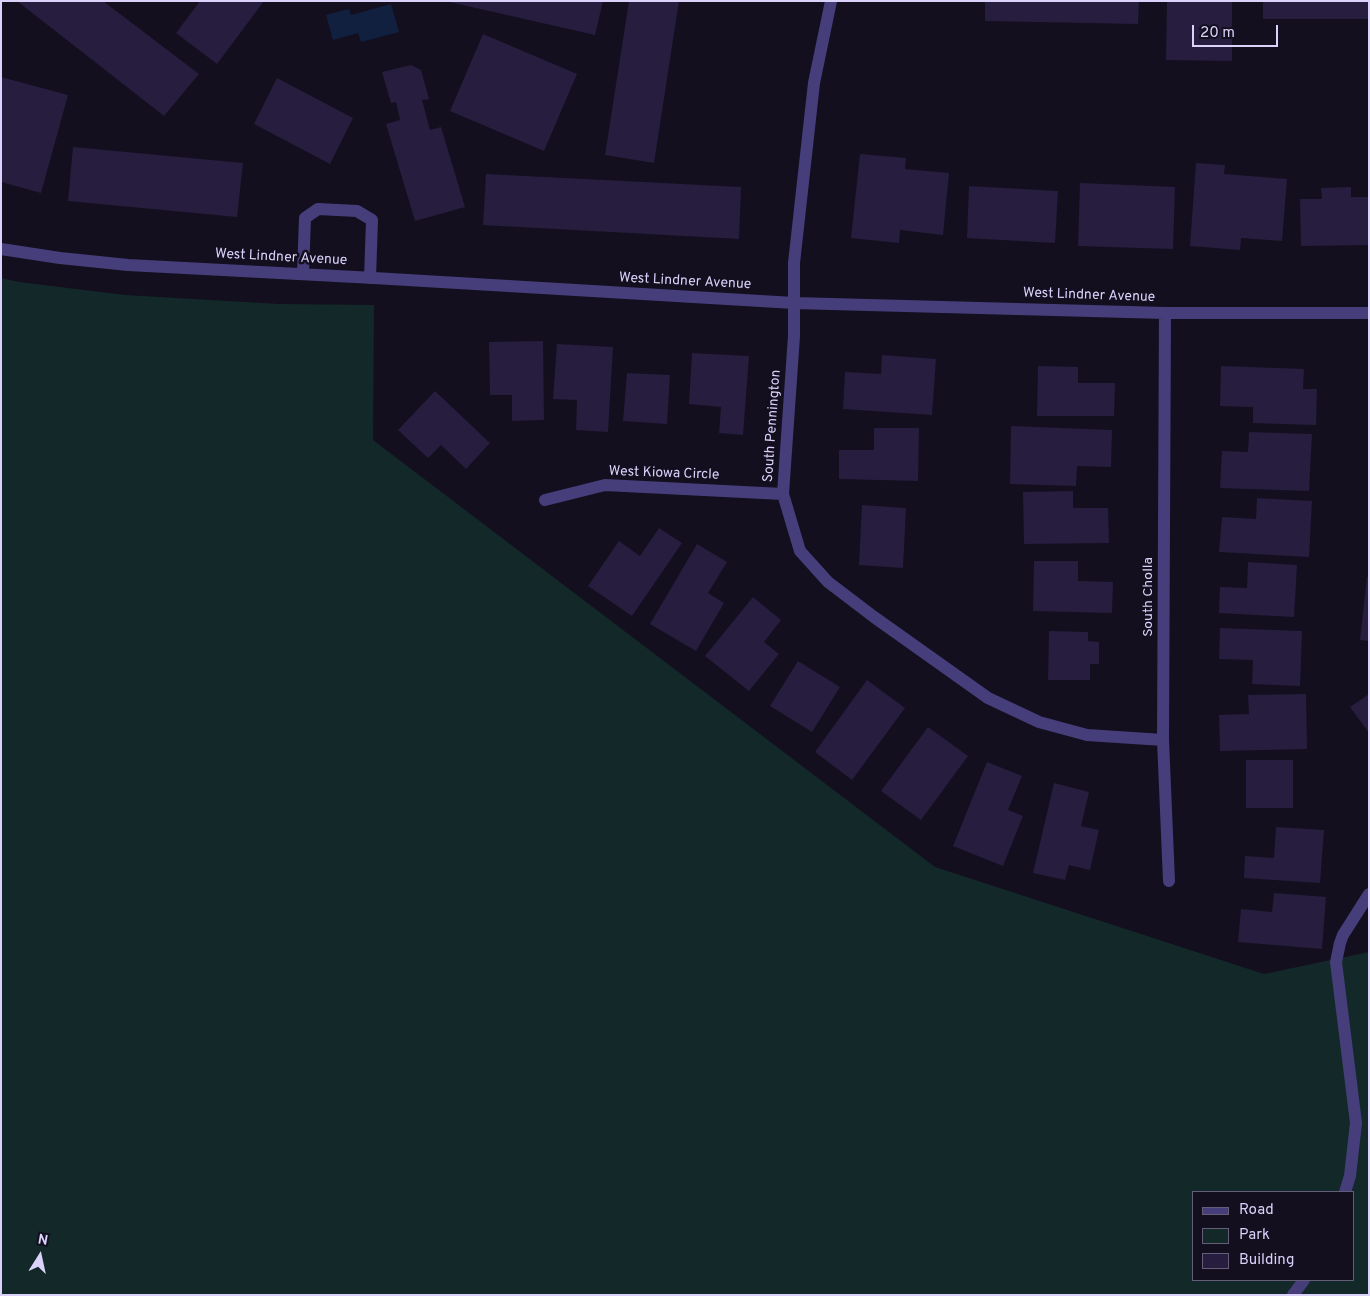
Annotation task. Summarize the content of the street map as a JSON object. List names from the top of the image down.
{
  "streets": {
    "street": [
      "West Lindner Avenue",
      "South Pennington",
      "West Kiowa Circle",
      "South Cholla"
    ]
  },
  "crossings": [
    ["West Lindner Avenue", "South Pennington"],
    ["West Lindner Avenue", "South Cholla"],
    ["South Pennington", "West Kiowa Circle"],
    ["South Pennington", "South Cholla"]
  ],
  "legend": ["Road", "Park", "Building"],
  "scale_bar": "20 m",
  "north": "top"
}
